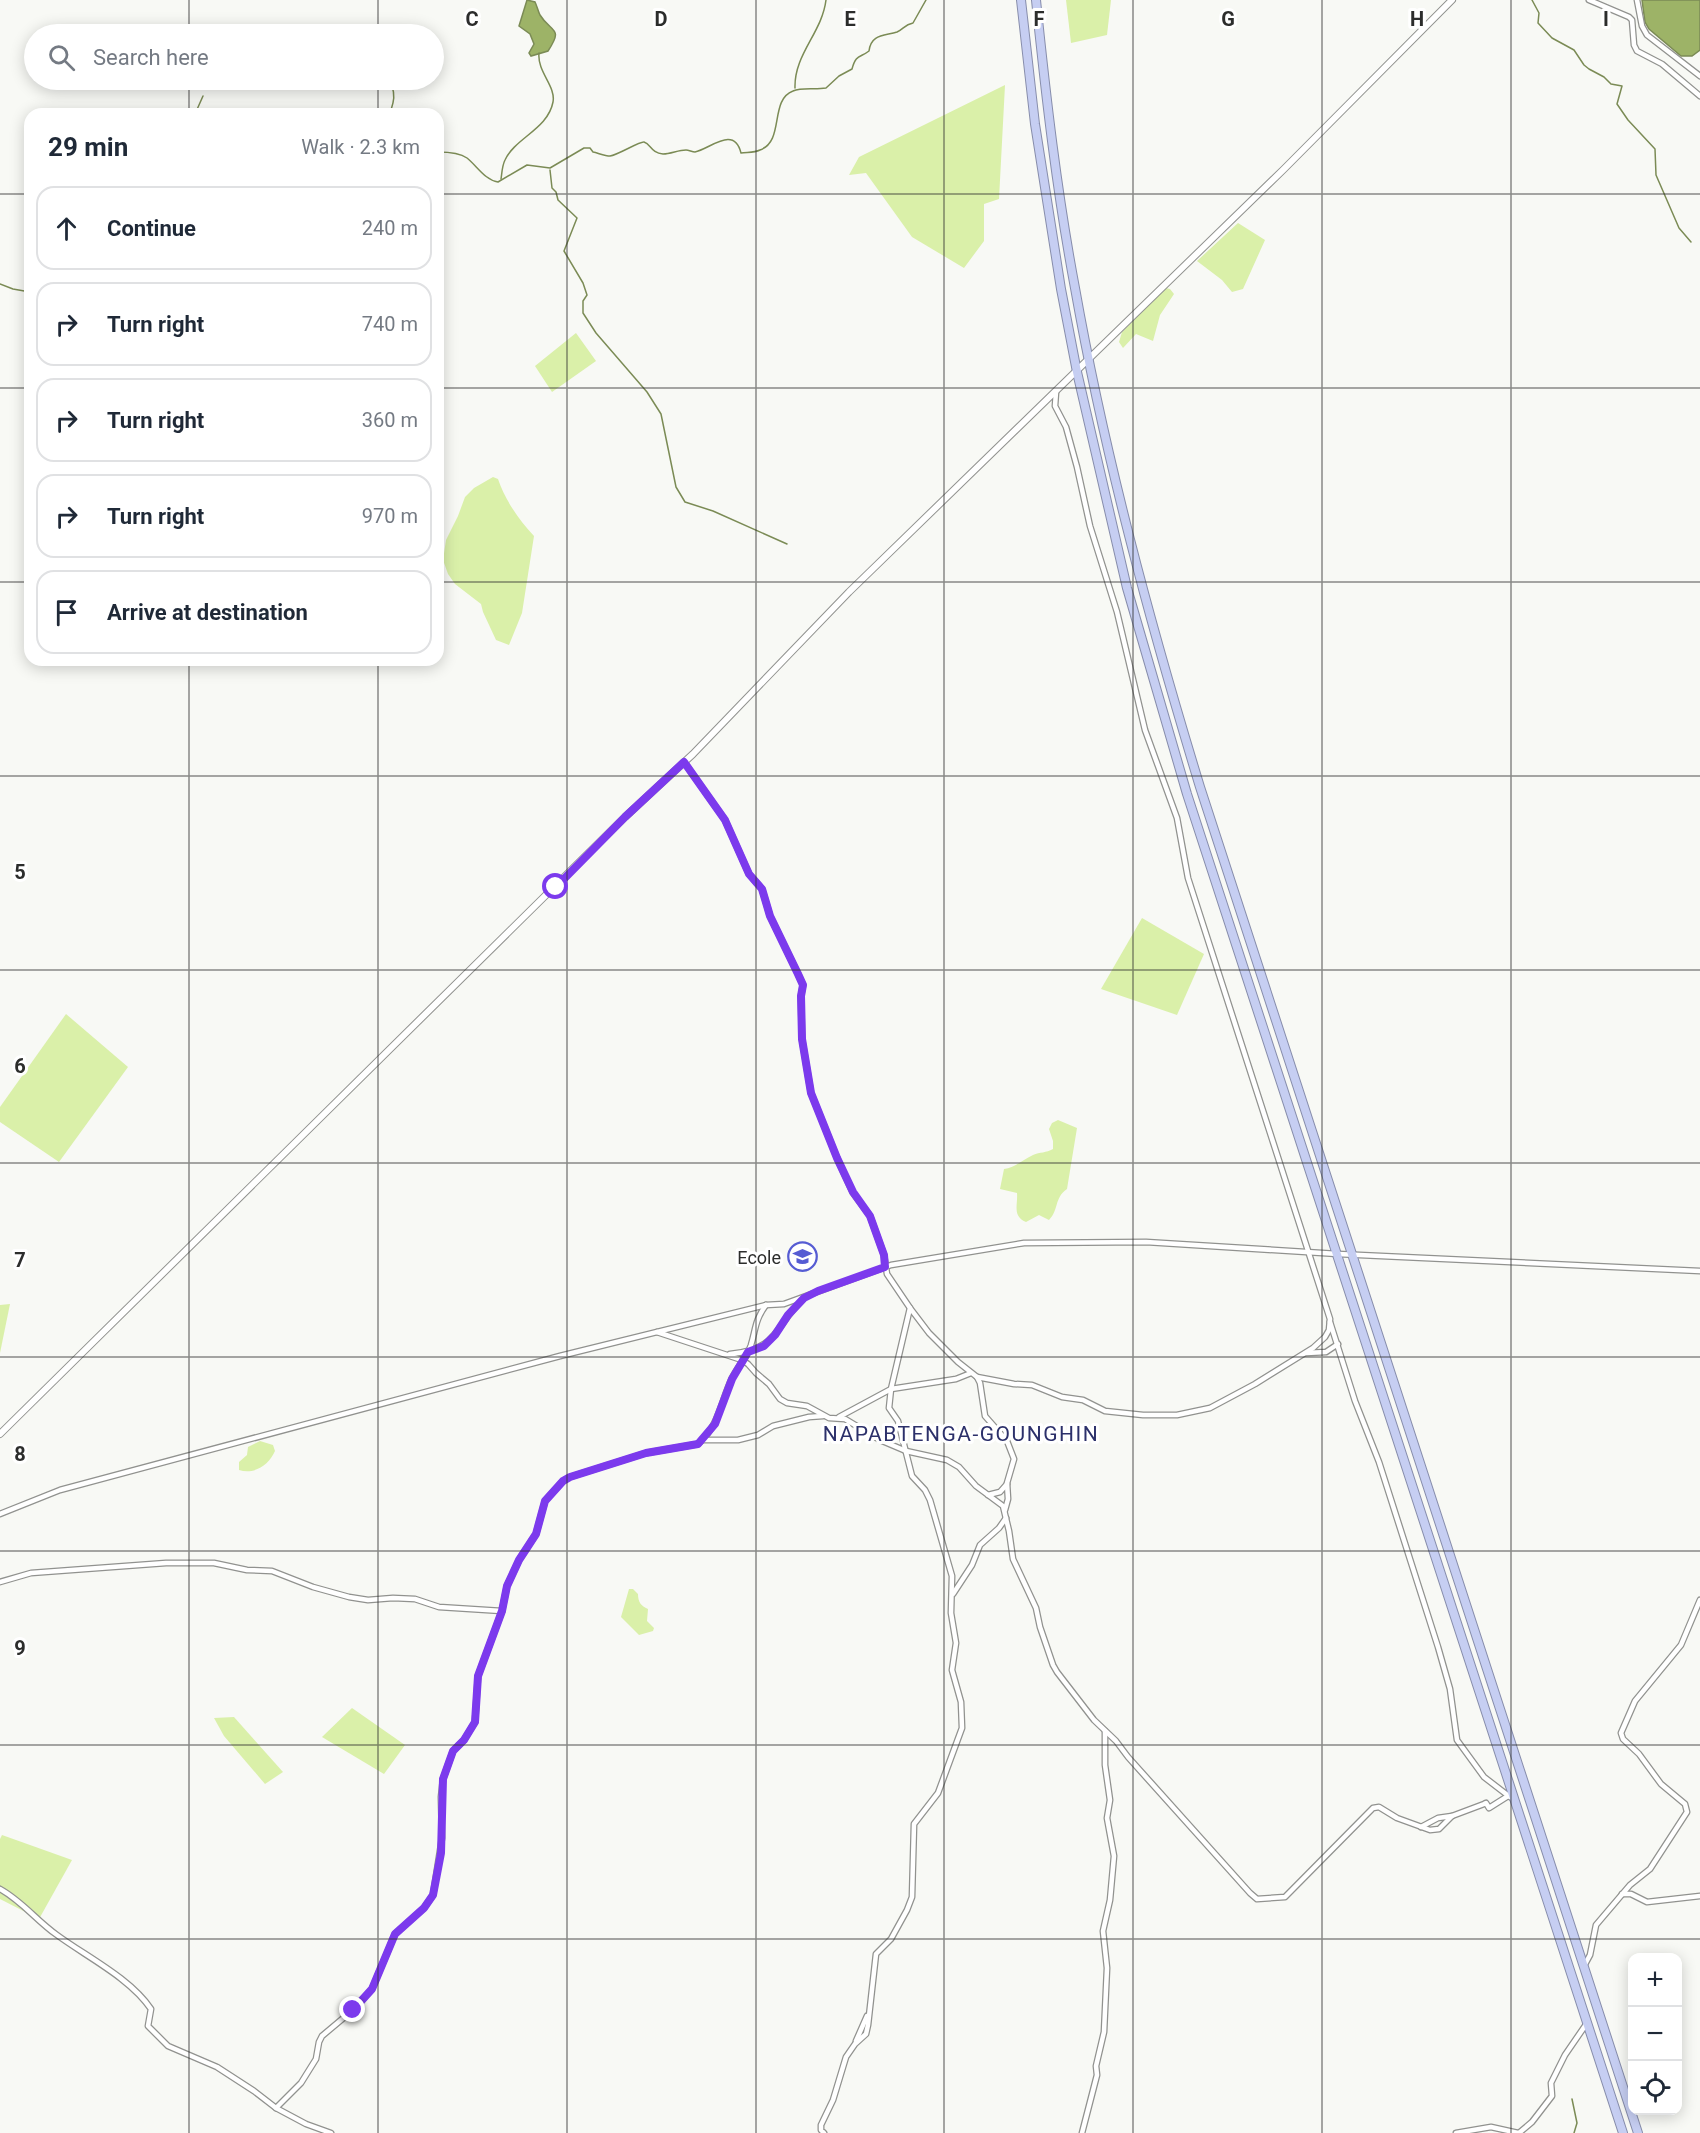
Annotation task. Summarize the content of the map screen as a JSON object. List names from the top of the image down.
{
  "districts": ["NAPABTENGA-GOUNGHIN"],
  "places": {
    "school or university": ["Ecole"]
  },
  "page": {
    "search": "Search here",
    "heading": ["29 min", "Walk · 2.3 km"],
    "list": [
      ["Continue", "240 m"],
      ["Turn right", "740 m"],
      ["Turn right", "360 m"],
      ["Turn right", "970 m"],
      "Arrive at destination"
    ],
    "map_buttons": ["+", "−"]
  },
  "grid": {
    "columns": [
      "C",
      "D",
      "E",
      "F",
      "G",
      "H",
      "I"
    ],
    "rows": [
      "5",
      "6",
      "7",
      "8",
      "9"
    ]
  }
}
